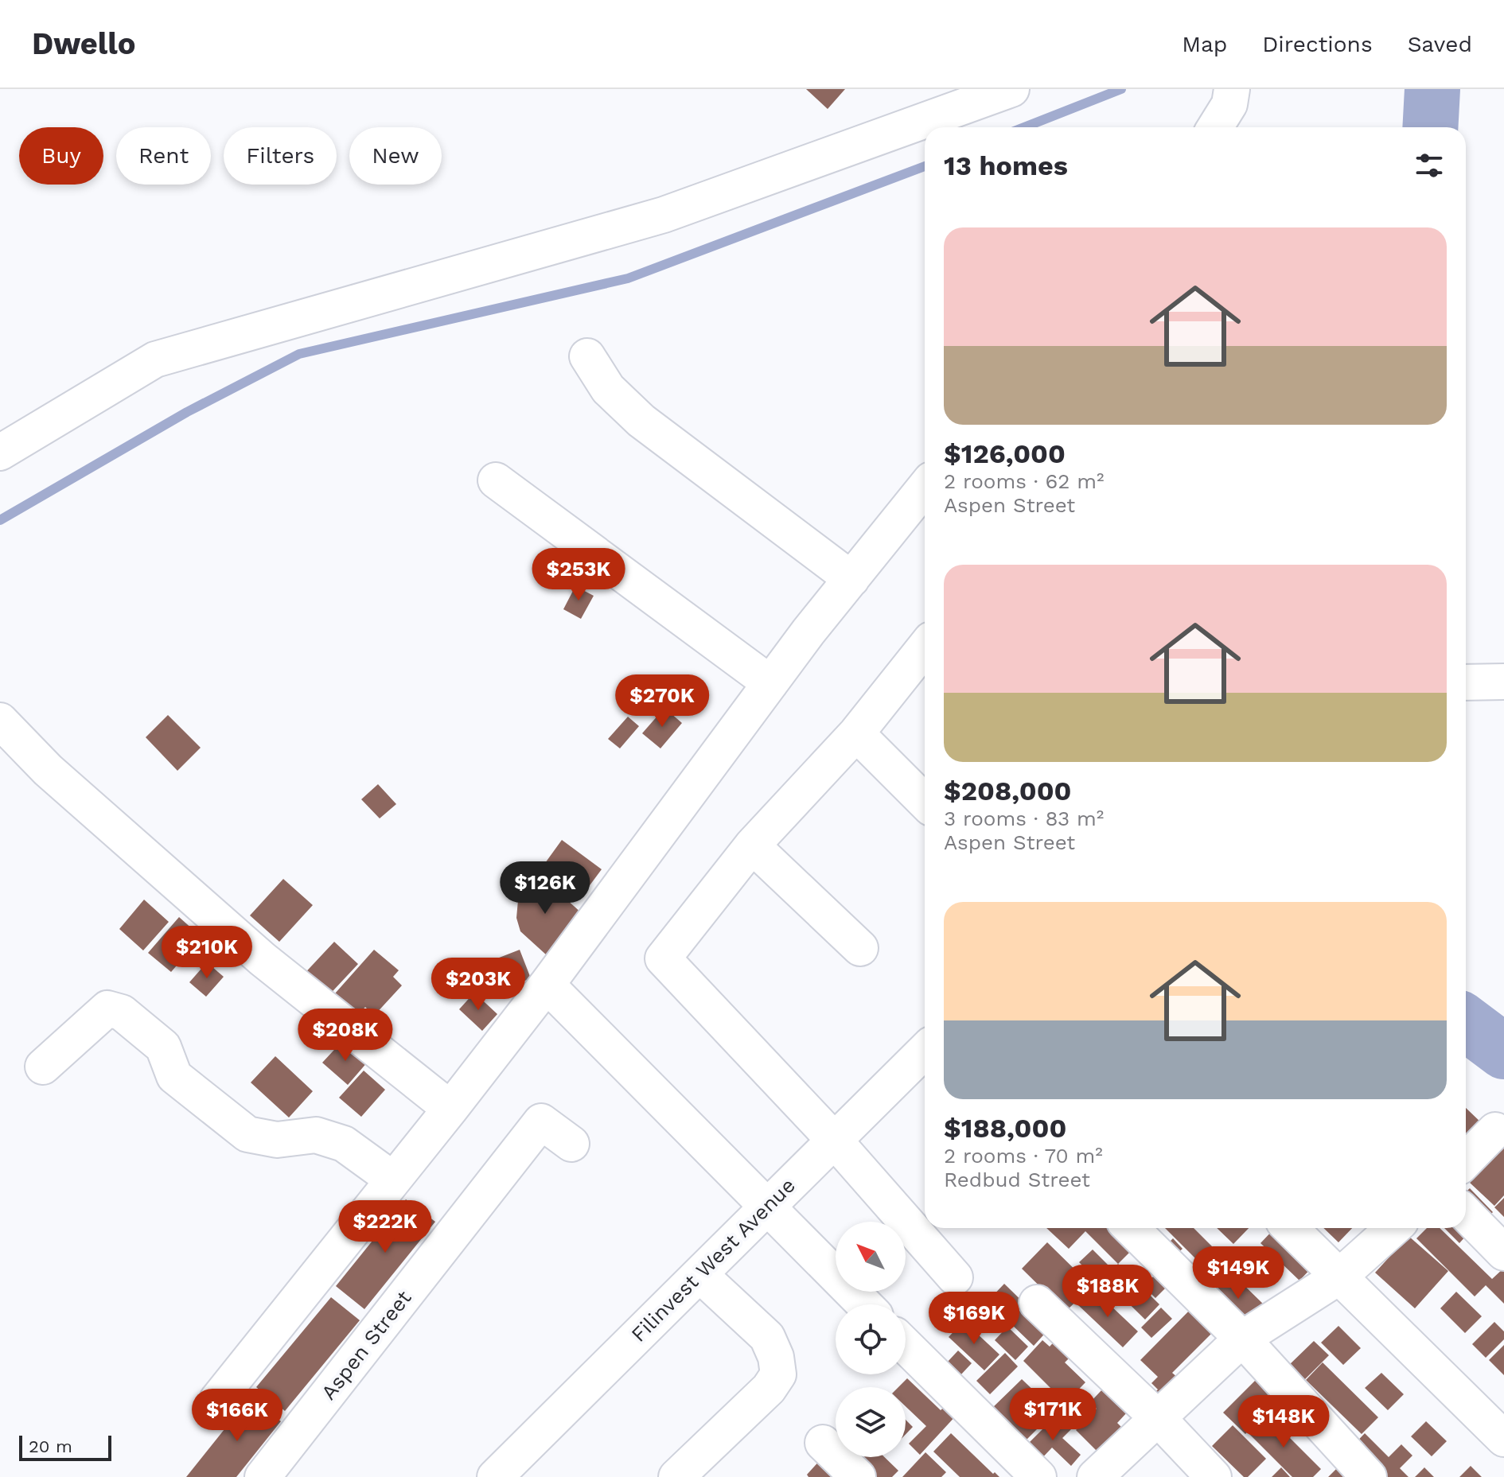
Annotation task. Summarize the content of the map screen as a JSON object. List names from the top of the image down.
{
  "streets": {
    "street": ["Filinvest West Avenue", "Aspen Street"]
  },
  "scale_bar": "20 m",
  "north": "top left",
  "page": {
    "header": "Dwello",
    "nav": ["Map", "Directions", "Saved"],
    "chip": [
      "Buy",
      "Rent",
      "Filters",
      "New"
    ],
    "heading": "13 homes",
    "list": [
      {
        "name": "$126,000",
        "note": "2 rooms · 62 m² · Aspen Street"
      },
      {
        "name": "$208,000",
        "note": "3 rooms · 83 m² · Aspen Street"
      },
      {
        "name": "$188,000",
        "note": "2 rooms · 70 m² · Redbud Street"
      }
    ],
    "price": [
      "$253K",
      "$270K",
      "$126K",
      "$210K",
      "$203K",
      "$208K",
      "$222K",
      "$149K",
      "$188K",
      "$169K",
      "$171K",
      "$166K",
      "$148K"
    ],
    "scale": "20 m"
  }
}
